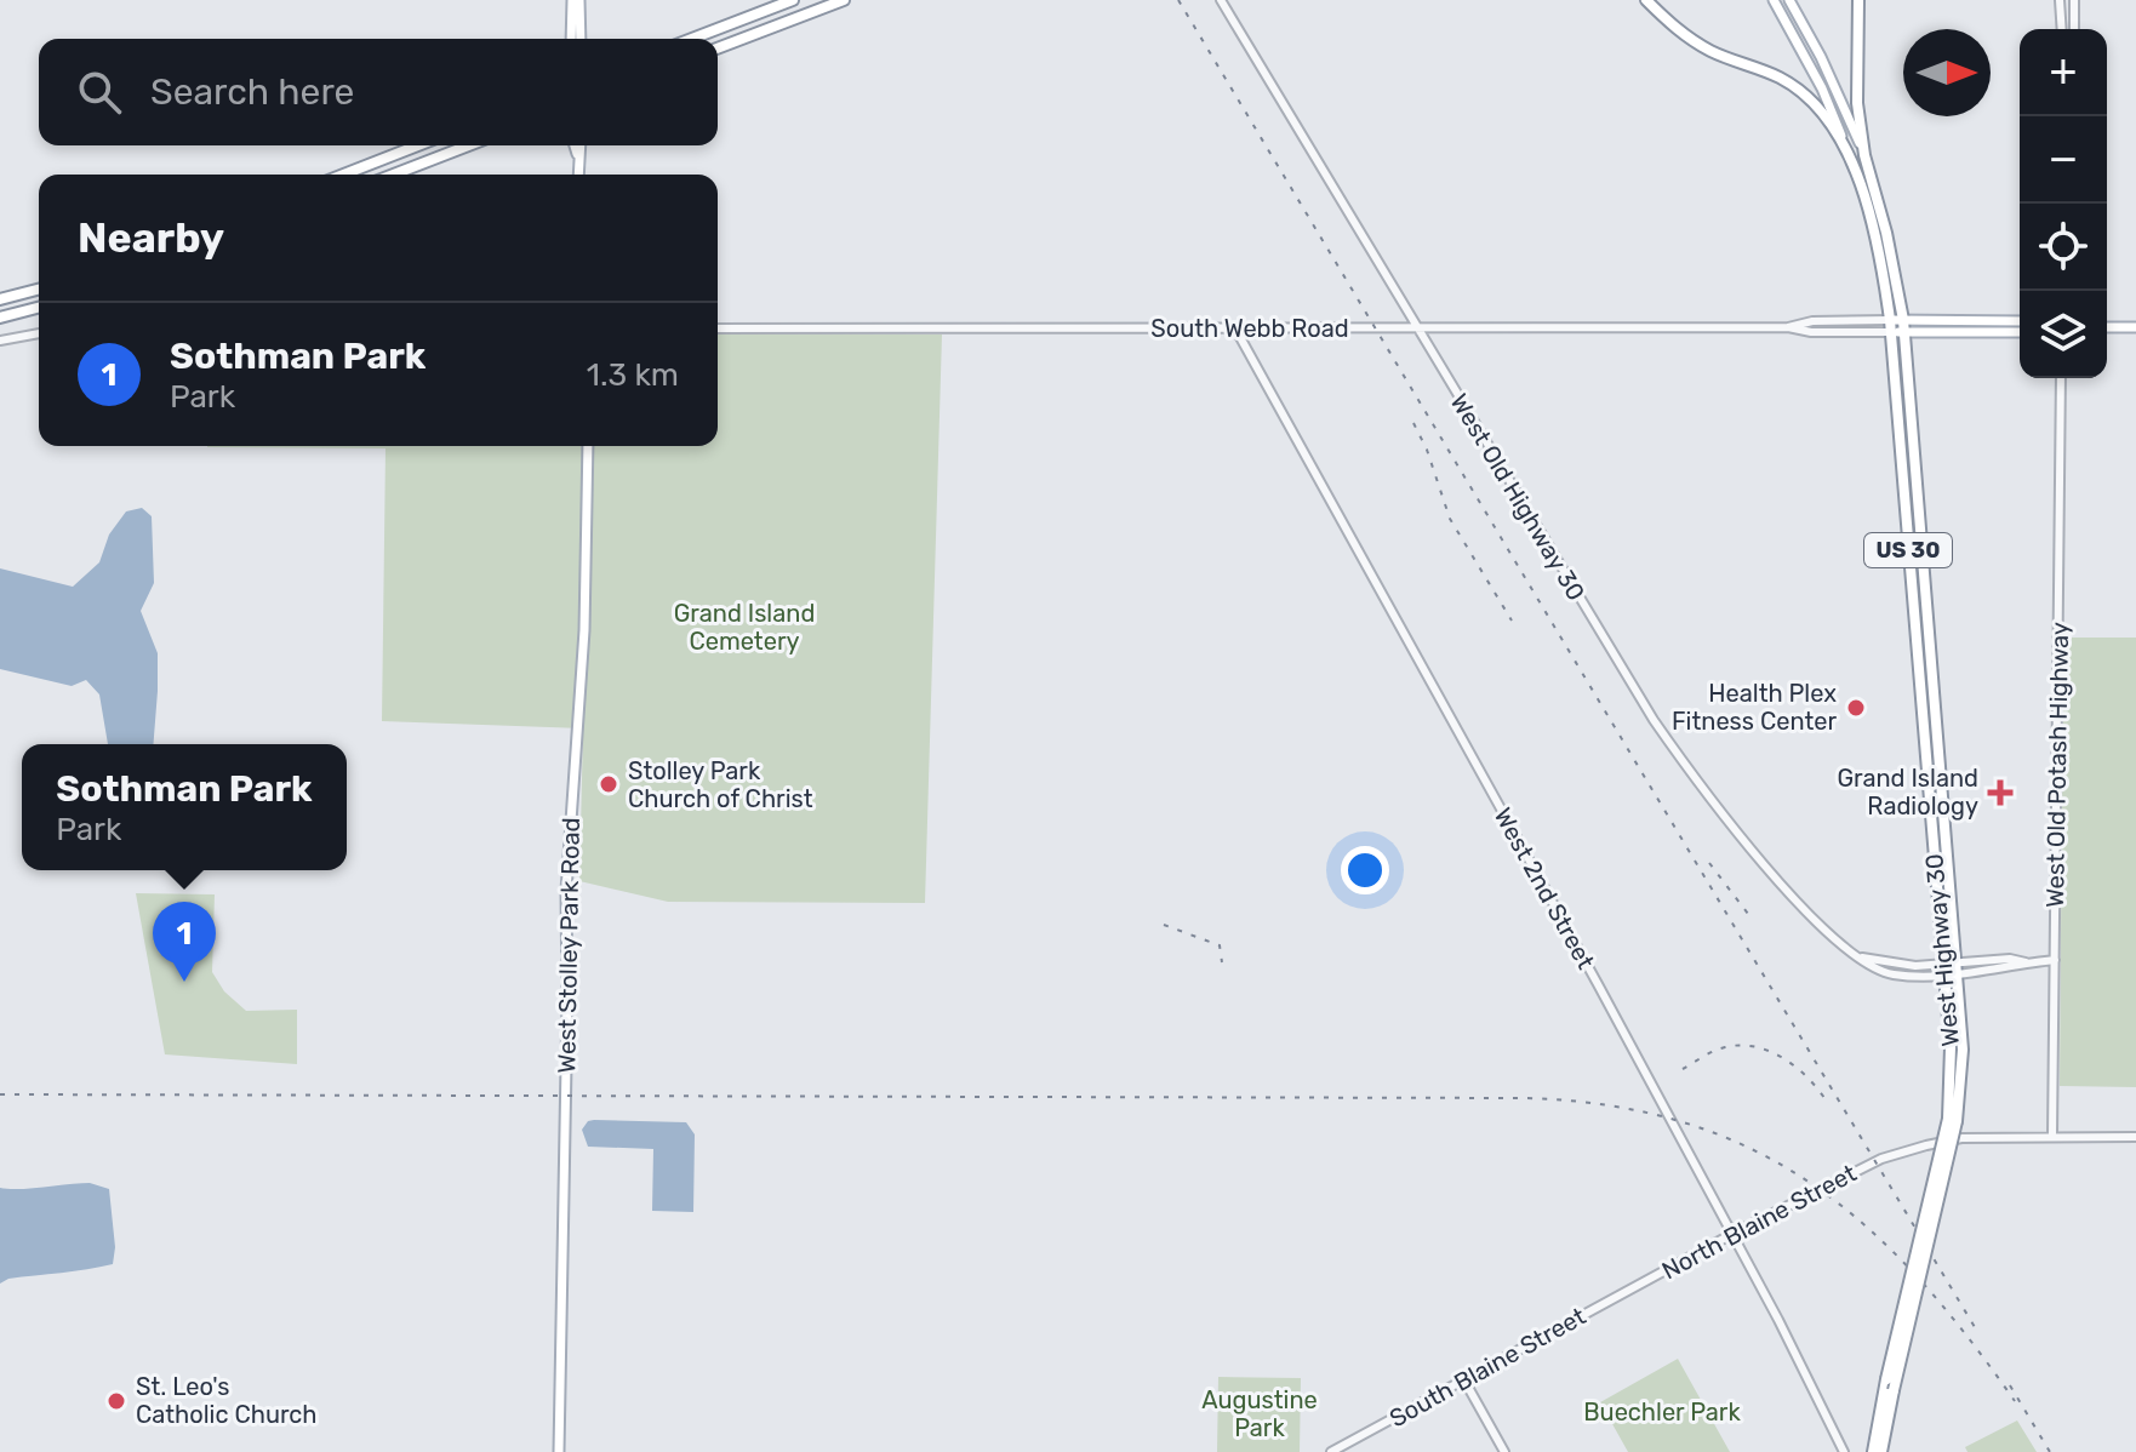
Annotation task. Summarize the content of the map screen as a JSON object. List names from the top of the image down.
{
  "streets": {
    "highway": ["US 30", "West Highway 30"],
    "main road": ["South Webb Road", "West Stolley Park Road"],
    "street": [
      "West Old Highway 30",
      "West Old Potash Highway",
      "West 2nd Street",
      "North Blaine Street",
      "South Blaine Street"
    ]
  },
  "crossings": [
    ["South Webb Road", "West Old Highway 30"],
    ["South Webb Road", "West 2nd Street"],
    ["South Webb Road", "West Highway 30"],
    ["West Old Highway 30", "West Old Potash Highway"],
    ["West Old Highway 30", "West Highway 30"],
    ["West Old Potash Highway", "North Blaine Street"],
    ["West 2nd Street", "North Blaine Street"],
    ["North Blaine Street", "South Blaine Street"]
  ],
  "parks": ["Grand Island Cemetery", "Augustine Park", "Buechler Park"],
  "places": {
    "other": ["Health Plex Fitness Center", "Stolley Park Church of Christ", "St. Leo's Catholic Church"],
    "health": ["Grand Island Radiology"]
  },
  "north": "right",
  "page": {
    "map_buttons": ["+", "−"],
    "search": "Search here",
    "heading": "Nearby",
    "list": [
      {
        "mark": "1",
        "name": "Sothman Park",
        "note": "Park",
        "value": "1.3 km"
      }
    ],
    "popup": ["Sothman Park", "Park"],
    "pins": "1"
  }
}
